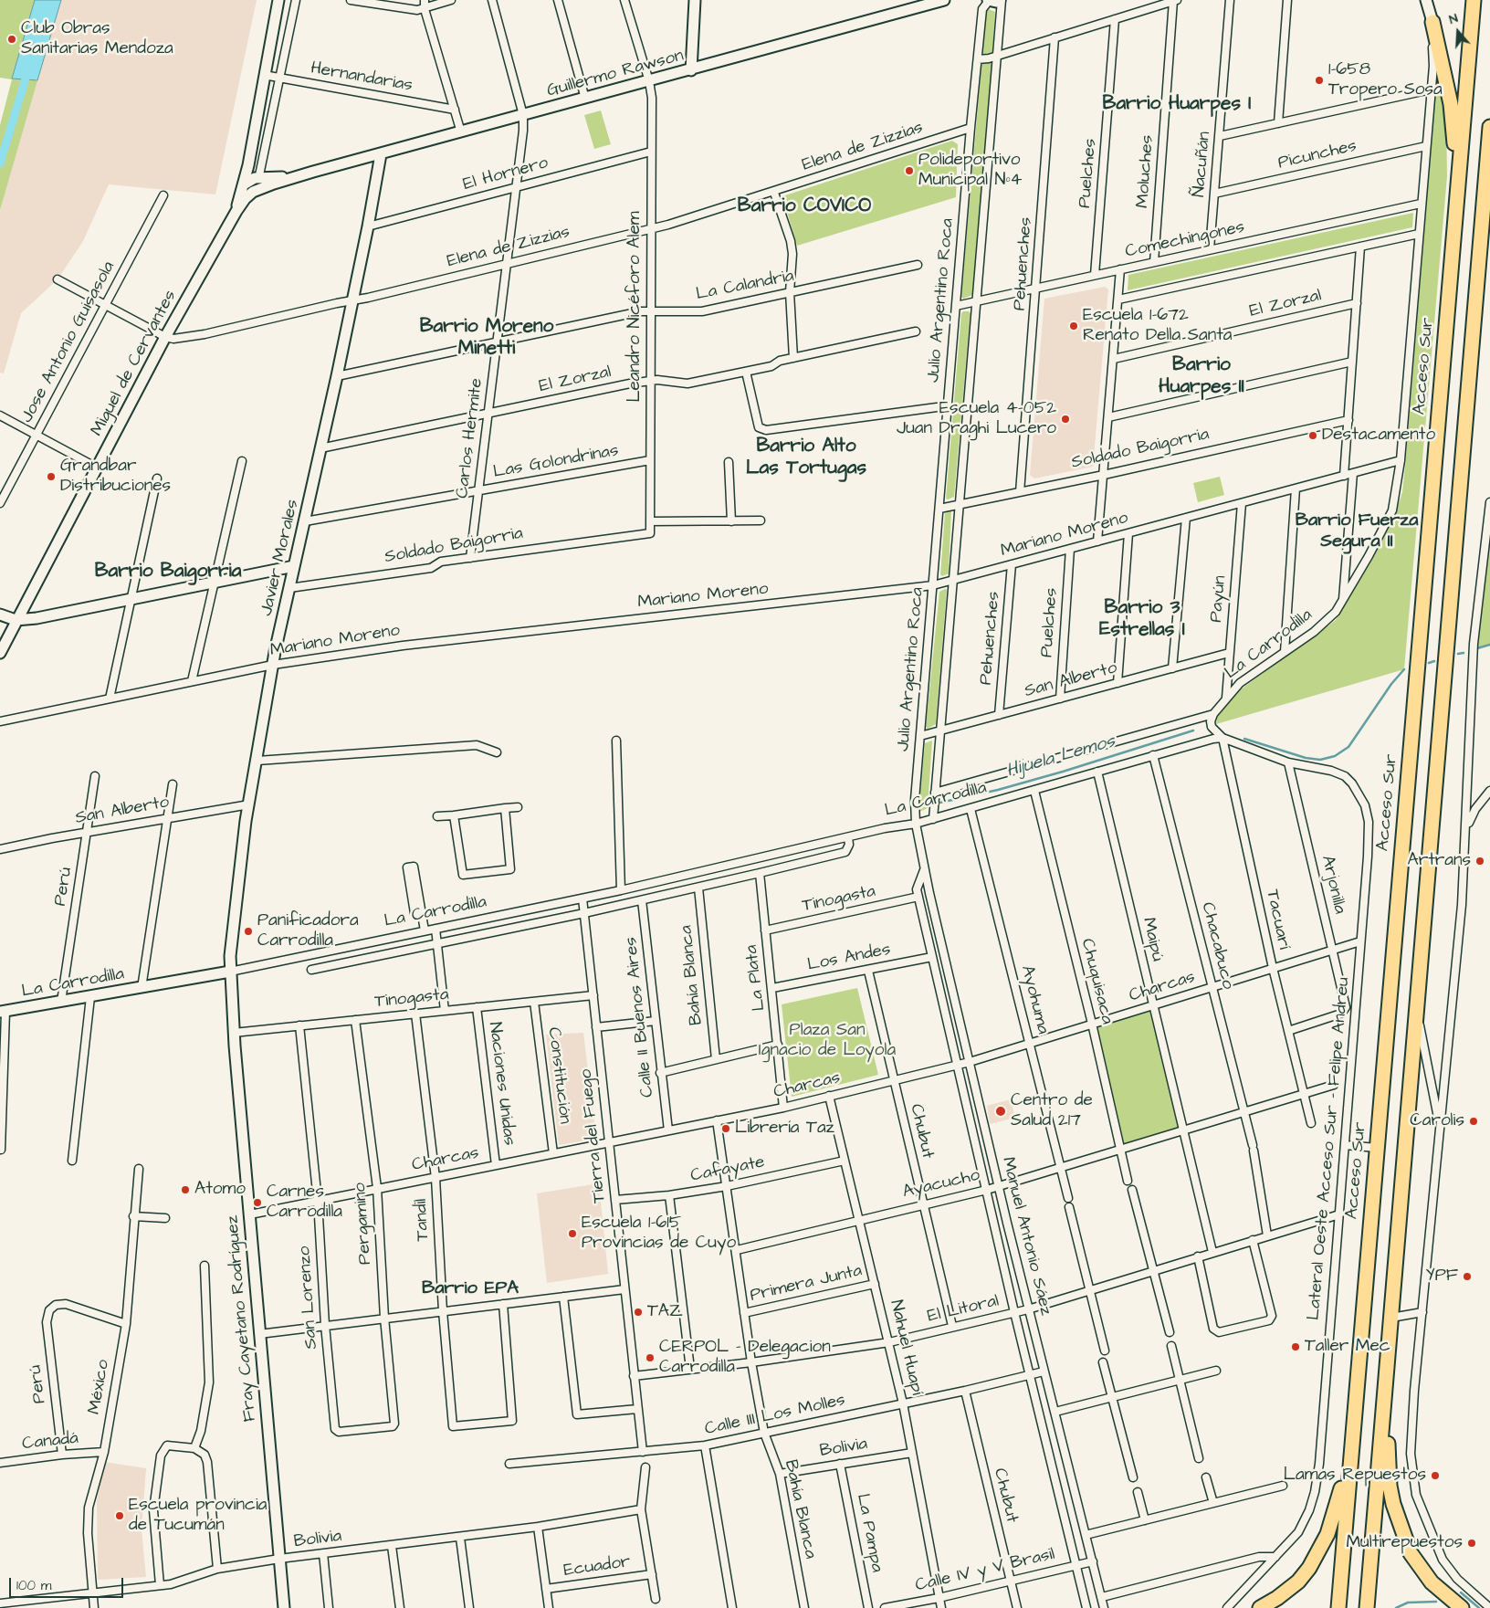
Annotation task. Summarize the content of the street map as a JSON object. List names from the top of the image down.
{
  "streets": {
    "highway": ["Acceso Sur"],
    "street": [
      "Guillermo Rawson",
      "Hernandarias",
      "Elena de Zizzias",
      "Picunches",
      "Ñacuñán",
      "Moluches",
      "Puelches",
      "El Hornero",
      "Comechingones",
      "Pehuenches",
      "La Calandria",
      "Julio Argentino Roca",
      "El Zorzal",
      "Leandro Nicéforo Alem",
      "Jose Antonio Guisasola",
      "Miguel de Cervantes",
      "Carlos Hermite",
      "Soldado Baigorria",
      "Las Golondrinas",
      "Mariano Moreno",
      "Javier Morales",
      "Payún",
      "La Carrodilla",
      "San Alberto",
      "Arjonilla",
      "Perú",
      "Tinogasta",
      "Tacuarí",
      "Maipú",
      "Chacabuco",
      "Los Andes",
      "Bahía Blanca",
      "La Plata",
      "Chuquisaca",
      "Charcas",
      "Ayohuma",
      "Calle II Buenos Aires",
      "Constitución",
      "Naciones Unidas",
      "Chubut",
      "Tierra del Fuego",
      "Lateral Oeste Acceso Sur - Felipe Andreu",
      "Cafayate",
      "Ayacucho",
      "Tandil",
      "Pergamino",
      "Manuel Antonio Sáez",
      "Primera Junta",
      "San Lorenzo",
      "El Litoral",
      "Fray Cayetano Rodríguez",
      "Nahuel Huapí",
      "México",
      "Calle III Los Molles",
      "Canadá",
      "Bolivia",
      "La Pampa",
      "Ecuador",
      "Calle IV y V Brasil"
    ]
  },
  "crossings": [
    ["Guillermo Rawson", "Leandro Nicéforo Alem"],
    ["Guillermo Rawson", "Miguel de Cervantes"],
    ["Guillermo Rawson", "Carlos Hermite"],
    ["Guillermo Rawson", "Javier Morales"],
    ["Hernandarias", "Miguel de Cervantes"],
    ["Elena de Zizzias", "Julio Argentino Roca"],
    ["Elena de Zizzias", "Leandro Nicéforo Alem"],
    ["Elena de Zizzias", "Miguel de Cervantes"],
    ["Elena de Zizzias", "Carlos Hermite"],
    ["Elena de Zizzias", "Javier Morales"],
    ["Picunches", "Ñacuñán"],
    ["Picunches", "La Carrodilla"],
    ["Ñacuñán", "Comechingones"],
    ["Moluches", "Comechingones"],
    ["Puelches", "Comechingones"],
    ["Puelches", "Mariano Moreno"],
    ["Puelches", "San Alberto"],
    ["El Hornero", "Leandro Nicéforo Alem"],
    ["El Hornero", "Carlos Hermite"],
    ["El Hornero", "Javier Morales"],
    ["Comechingones", "Pehuenches"],
    ["Comechingones", "Julio Argentino Roca"],
    ["Comechingones", "La Carrodilla"],
    ["Pehuenches", "Soldado Baigorria"],
    ["Pehuenches", "Mariano Moreno"],
    ["Pehuenches", "San Alberto"],
    ["La Calandria", "Leandro Nicéforo Alem"],
    ["La Calandria", "Carlos Hermite"],
    ["La Calandria", "Javier Morales"],
    ["Julio Argentino Roca", "Soldado Baigorria"],
    ["Julio Argentino Roca", "Mariano Moreno"],
    ["Julio Argentino Roca", "La Carrodilla"],
    ["Julio Argentino Roca", "San Alberto"],
    ["Julio Argentino Roca", "Manuel Antonio Sáez"],
    ["El Zorzal", "Leandro Nicéforo Alem"],
    ["El Zorzal", "Carlos Hermite"],
    ["El Zorzal", "Javier Morales"],
    ["Leandro Nicéforo Alem", "Soldado Baigorria"],
    ["Leandro Nicéforo Alem", "Las Golondrinas"],
    ["Carlos Hermite", "Soldado Baigorria"],
    ["Carlos Hermite", "Las Golondrinas"],
    ["Soldado Baigorria", "Javier Morales"],
    ["Las Golondrinas", "Javier Morales"],
    ["Mariano Moreno", "Javier Morales"],
    ["Mariano Moreno", "Payún"],
    ["Mariano Moreno", "La Carrodilla"],
    ["Javier Morales", "La Carrodilla"],
    ["Javier Morales", "San Alberto"],
    ["Javier Morales", "Fray Cayetano Rodríguez"],
    ["Payún", "La Carrodilla"],
    ["Payún", "San Alberto"],
    ["La Carrodilla", "Perú"],
    ["La Carrodilla", "Tacuarí"],
    ["La Carrodilla", "Maipú"],
    ["La Carrodilla", "Chacabuco"],
    ["La Carrodilla", "Bahía Blanca"],
    ["La Carrodilla", "La Plata"],
    ["La Carrodilla", "Chuquisaca"],
    ["La Carrodilla", "Ayohuma"],
    ["La Carrodilla", "Calle II Buenos Aires"],
    ["La Carrodilla", "Tierra del Fuego"],
    ["La Carrodilla", "Manuel Antonio Sáez"],
    ["La Carrodilla", "Fray Cayetano Rodríguez"],
    ["San Alberto", "Perú"],
    ["Arjonilla", "Tacuarí"],
    ["Arjonilla", "Charcas"],
    ["Arjonilla", "Lateral Oeste Acceso Sur - Felipe Andreu"],
    ["Perú", "México"],
    ["Perú", "Canadá"],
    ["Tinogasta", "La Plata"],
    ["Tinogasta", "Constitución"],
    ["Tinogasta", "Naciones Unidas"],
    ["Tinogasta", "Tierra del Fuego"],
    ["Tinogasta", "Tandil"],
    ["Tinogasta", "Pergamino"],
    ["Tinogasta", "Manuel Antonio Sáez"],
    ["Tinogasta", "San Lorenzo"],
    ["Tinogasta", "Fray Cayetano Rodríguez"],
    ["Tacuarí", "Charcas"],
    ["Tacuarí", "Ayacucho"],
    ["Maipú", "Charcas"],
    ["Maipú", "Ayacucho"],
    ["Maipú", "El Litoral"],
    ["Chacabuco", "Charcas"],
    ["Chacabuco", "Ayacucho"],
    ["Chacabuco", "El Litoral"],
    ["Los Andes", "La Plata"],
    ["Los Andes", "Chubut"],
    ["Los Andes", "Manuel Antonio Sáez"],
    ["Bahía Blanca", "Charcas"],
    ["Bahía Blanca", "Cafayate"],
    ["Bahía Blanca", "Ayacucho"],
    ["Bahía Blanca", "Primera Junta"],
    ["Bahía Blanca", "El Litoral"],
    ["Bahía Blanca", "Calle III Los Molles"],
    ["Bahía Blanca", "Bolivia"],
    ["La Plata", "Charcas"],
    ["Chuquisaca", "Charcas"],
    ["Chuquisaca", "Ayacucho"],
    ["Charcas", "Ayohuma"],
    ["Charcas", "Calle II Buenos Aires"],
    ["Charcas", "Constitución"],
    ["Charcas", "Naciones Unidas"],
    ["Charcas", "Chubut"],
    ["Charcas", "Tierra del Fuego"],
    ["Charcas", "Lateral Oeste Acceso Sur - Felipe Andreu"],
    ["Charcas", "Tandil"],
    ["Charcas", "Pergamino"],
    ["Charcas", "Manuel Antonio Sáez"],
    ["Charcas", "San Lorenzo"],
    ["Charcas", "Fray Cayetano Rodríguez"],
    ["Charcas", "Nahuel Huapí"],
    ["Ayohuma", "Ayacucho"],
    ["Chubut", "Ayacucho"],
    ["Chubut", "El Litoral"],
    ["Chubut", "Calle III Los Molles"],
    ["Chubut", "Calle IV y V Brasil"],
    ["Tierra del Fuego", "Cafayate"],
    ["Tierra del Fuego", "El Litoral"],
    ["Tierra del Fuego", "Calle III Los Molles"],
    ["Lateral Oeste Acceso Sur - Felipe Andreu", "El Litoral"],
    ["Cafayate", "Nahuel Huapí"],
    ["Ayacucho", "Manuel Antonio Sáez"],
    ["Ayacucho", "Nahuel Huapí"],
    ["Pergamino", "San Lorenzo"],
    ["Manuel Antonio Sáez", "El Litoral"],
    ["Manuel Antonio Sáez", "Calle III Los Molles"],
    ["Manuel Antonio Sáez", "Calle IV y V Brasil"],
    ["Primera Junta", "Nahuel Huapí"],
    ["El Litoral", "Nahuel Huapí"],
    ["Fray Cayetano Rodríguez", "Bolivia"],
    ["Nahuel Huapí", "Calle III Los Molles"],
    ["Nahuel Huapí", "Bolivia"],
    ["Nahuel Huapí", "Calle IV y V Brasil"],
    ["México", "Canadá"],
    ["México", "Bolivia"],
    ["Bolivia", "La Pampa"]
  ],
  "districts": [
    "Barrio Huarpes I",
    "Barrio COVICO",
    "Barrio Moreno Minetti",
    "Barrio Huarpes II",
    "Barrio Alto Las Tortugas",
    "Barrio Fuerza Segura II",
    "Barrio Baigorria",
    "Barrio 3 Estrellas I",
    "Barrio EPA"
  ],
  "water": ["Hijuela Lemos"],
  "parks": ["Plaza San Ignacio de Loyola"],
  "places": [
    "Club Obras Sanitarias Mendoza",
    "1-658 Tropero Sosa",
    "Polideportivo Municipal Nº4",
    "Escuela 1-672 Renato Della Santa",
    "Escuela 4-052 Juan Draghi Lucero",
    "Destacamento",
    "Grandbar Distribuciones",
    "Artrans",
    "Panificadora Carrodilla",
    "Centro de Salud 217",
    "Carolis",
    "Librería Taz",
    "Atomo",
    "Carnes Carrodilla",
    "Escuela 1-615 Provincias de Cuyo",
    "YPF",
    "TAZ",
    "Taller Mec",
    "CERPOL - Delegacion Carrodilla",
    "Lamas Repuestos",
    "Escuela provincia de Tucumán",
    "Multirepuestos"
  ],
  "scale_bar": "100 m",
  "north": "top"
}
